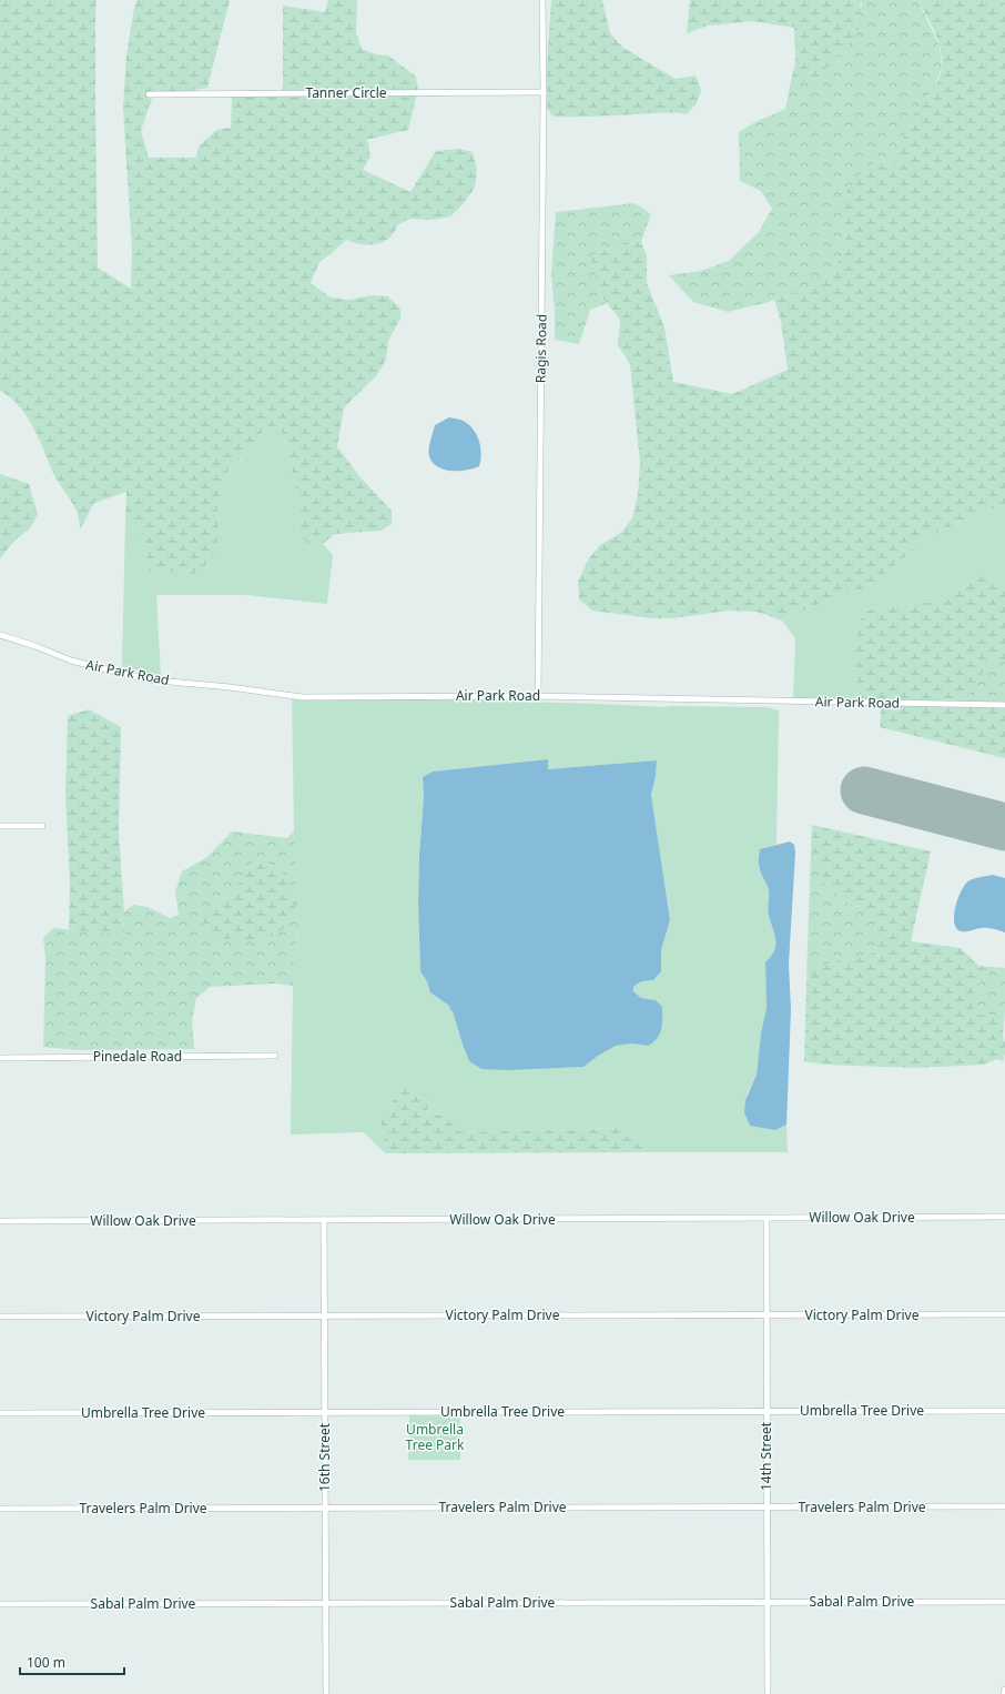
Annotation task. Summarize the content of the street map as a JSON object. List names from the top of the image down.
{
  "streets": {
    "street": [
      "Tanner Circle",
      "Ragis Road",
      "Air Park Road",
      "Pinedale Road",
      "Willow Oak Drive",
      "Victory Palm Drive",
      "Umbrella Tree Drive",
      "14th Street",
      "16th Street",
      "Travelers Palm Drive",
      "Sabal Palm Drive"
    ]
  },
  "crossings": [
    ["Tanner Circle", "Ragis Road"],
    ["Ragis Road", "Air Park Road"],
    ["Willow Oak Drive", "14th Street"],
    ["Willow Oak Drive", "16th Street"],
    ["Victory Palm Drive", "14th Street"],
    ["Victory Palm Drive", "16th Street"],
    ["Umbrella Tree Drive", "14th Street"],
    ["Umbrella Tree Drive", "16th Street"],
    ["14th Street", "Travelers Palm Drive"],
    ["14th Street", "Sabal Palm Drive"],
    ["16th Street", "Travelers Palm Drive"],
    ["16th Street", "Sabal Palm Drive"]
  ],
  "parks": ["Umbrella Tree Park"],
  "scale_bar": "100 m"
}
